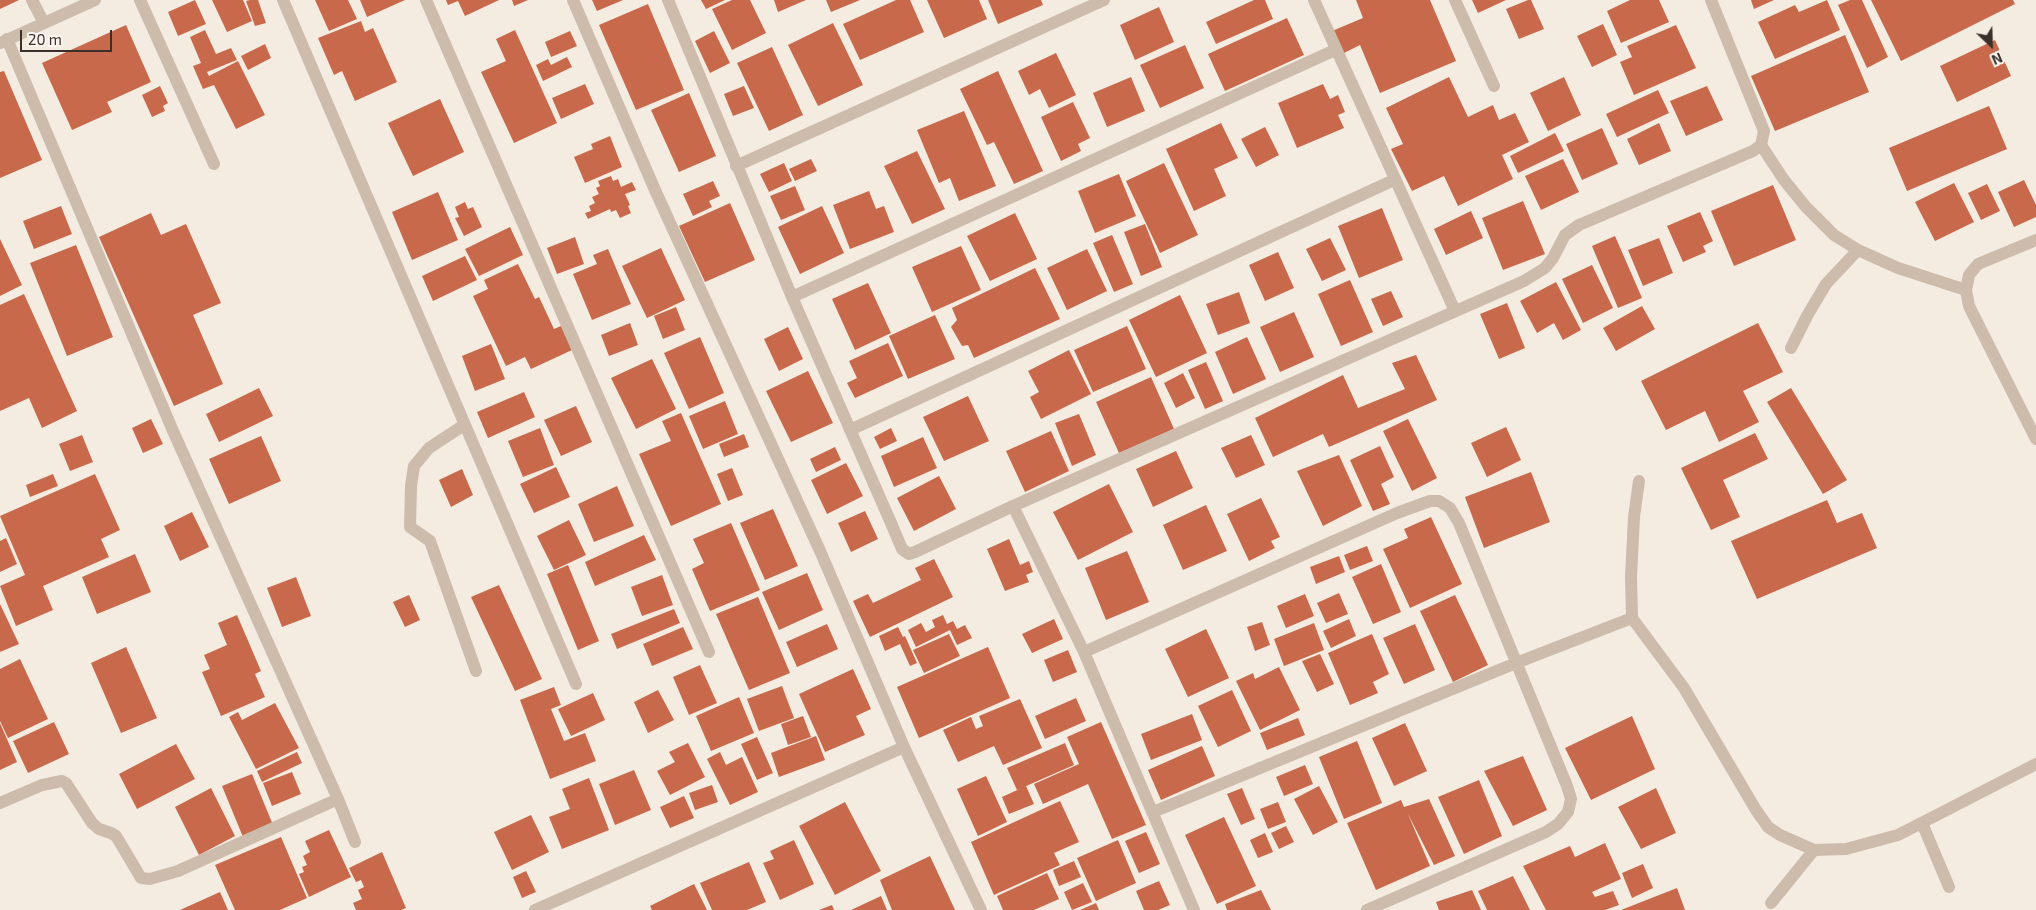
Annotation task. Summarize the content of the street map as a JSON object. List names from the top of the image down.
{
  "scale_bar": "20 m",
  "north": "bottom right"
}
